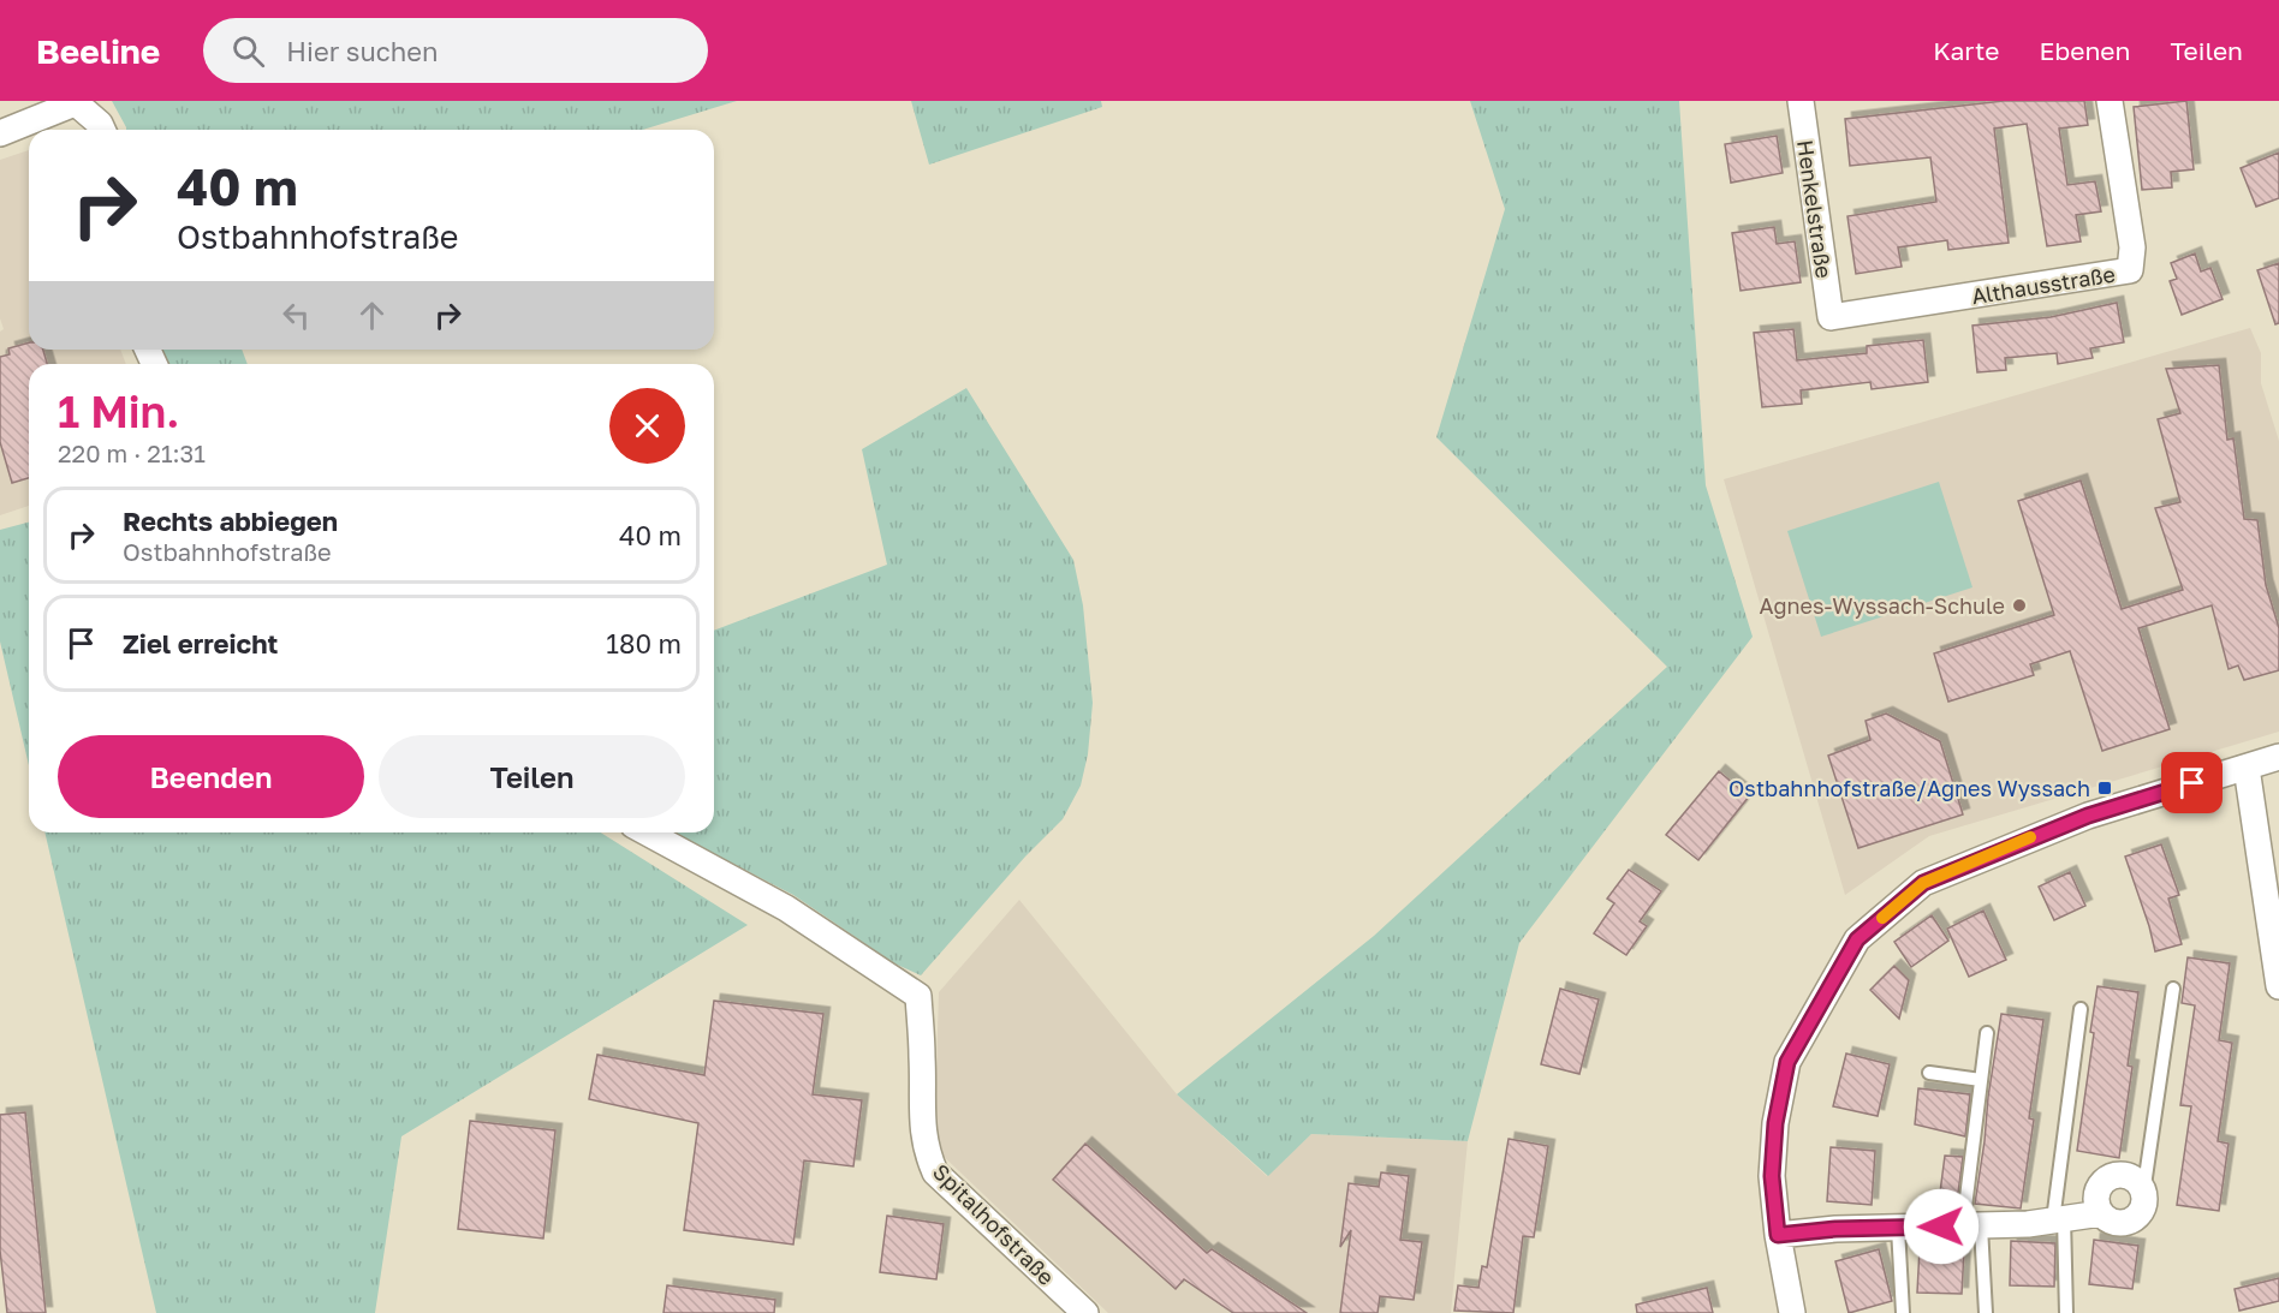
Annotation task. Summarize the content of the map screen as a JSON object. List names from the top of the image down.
{
  "streets": {
    "street": ["Henkelstraße", "Althausstraße", "Spitalhofstraße"]
  },
  "crossings": [
    ["Henkelstraße", "Althausstraße"]
  ],
  "places": {
    "other": ["Agnes-Wyssach-Schule"],
    "transit": ["Ostbahnhofstraße/Agnes Wyssach"]
  },
  "page": {
    "header": "Beeline",
    "search": "Hier suchen",
    "nav": ["Karte", "Ebenen", "Teilen"],
    "turn": ["40 m", "Ostbahnhofstraße"],
    "heading": ["1 Min.", "220 m · 21:31"],
    "list": [
      {
        "name": "Rechts abbiegen",
        "note": "Ostbahnhofstraße",
        "value": "40 m"
      },
      {
        "name": "Ziel erreicht",
        "value": "180 m"
      }
    ],
    "buttons": ["Beenden", "Teilen"]
  }
}
